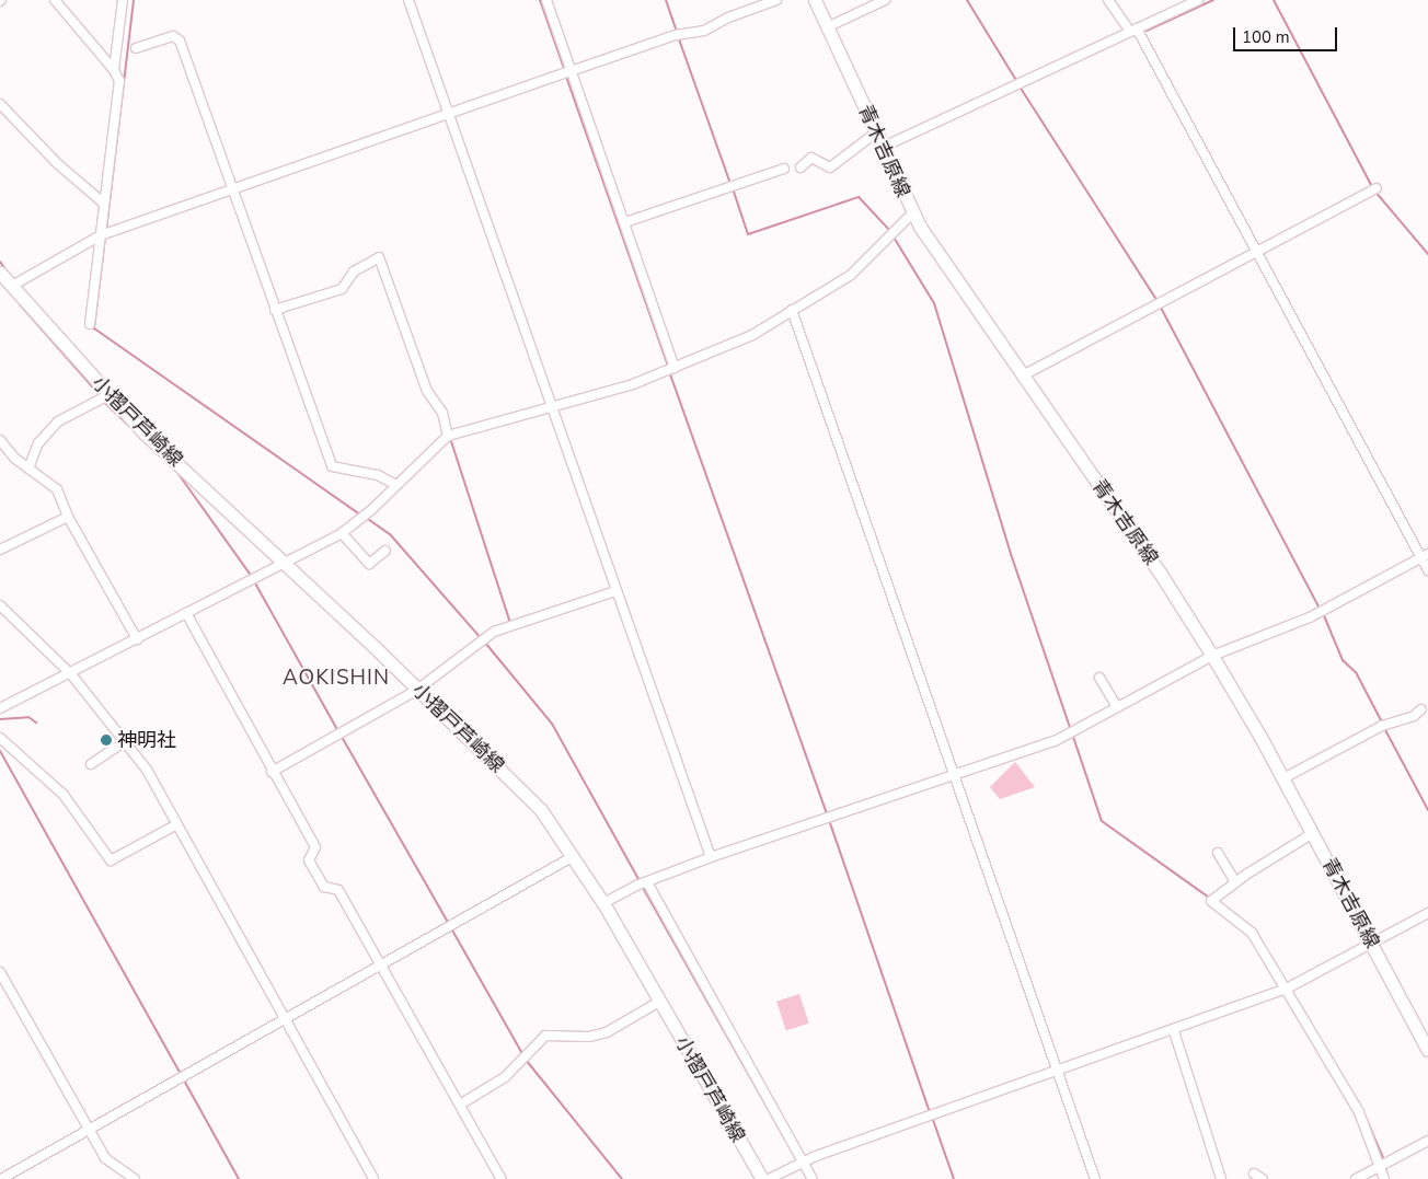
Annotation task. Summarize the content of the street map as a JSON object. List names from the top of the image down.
{
  "streets": {
    "main road": ["青木吉原線", "小摺戸芦崎線"]
  },
  "districts": ["AOKISHIN"],
  "places": ["神明社"],
  "scale_bar": "100 m"
}
